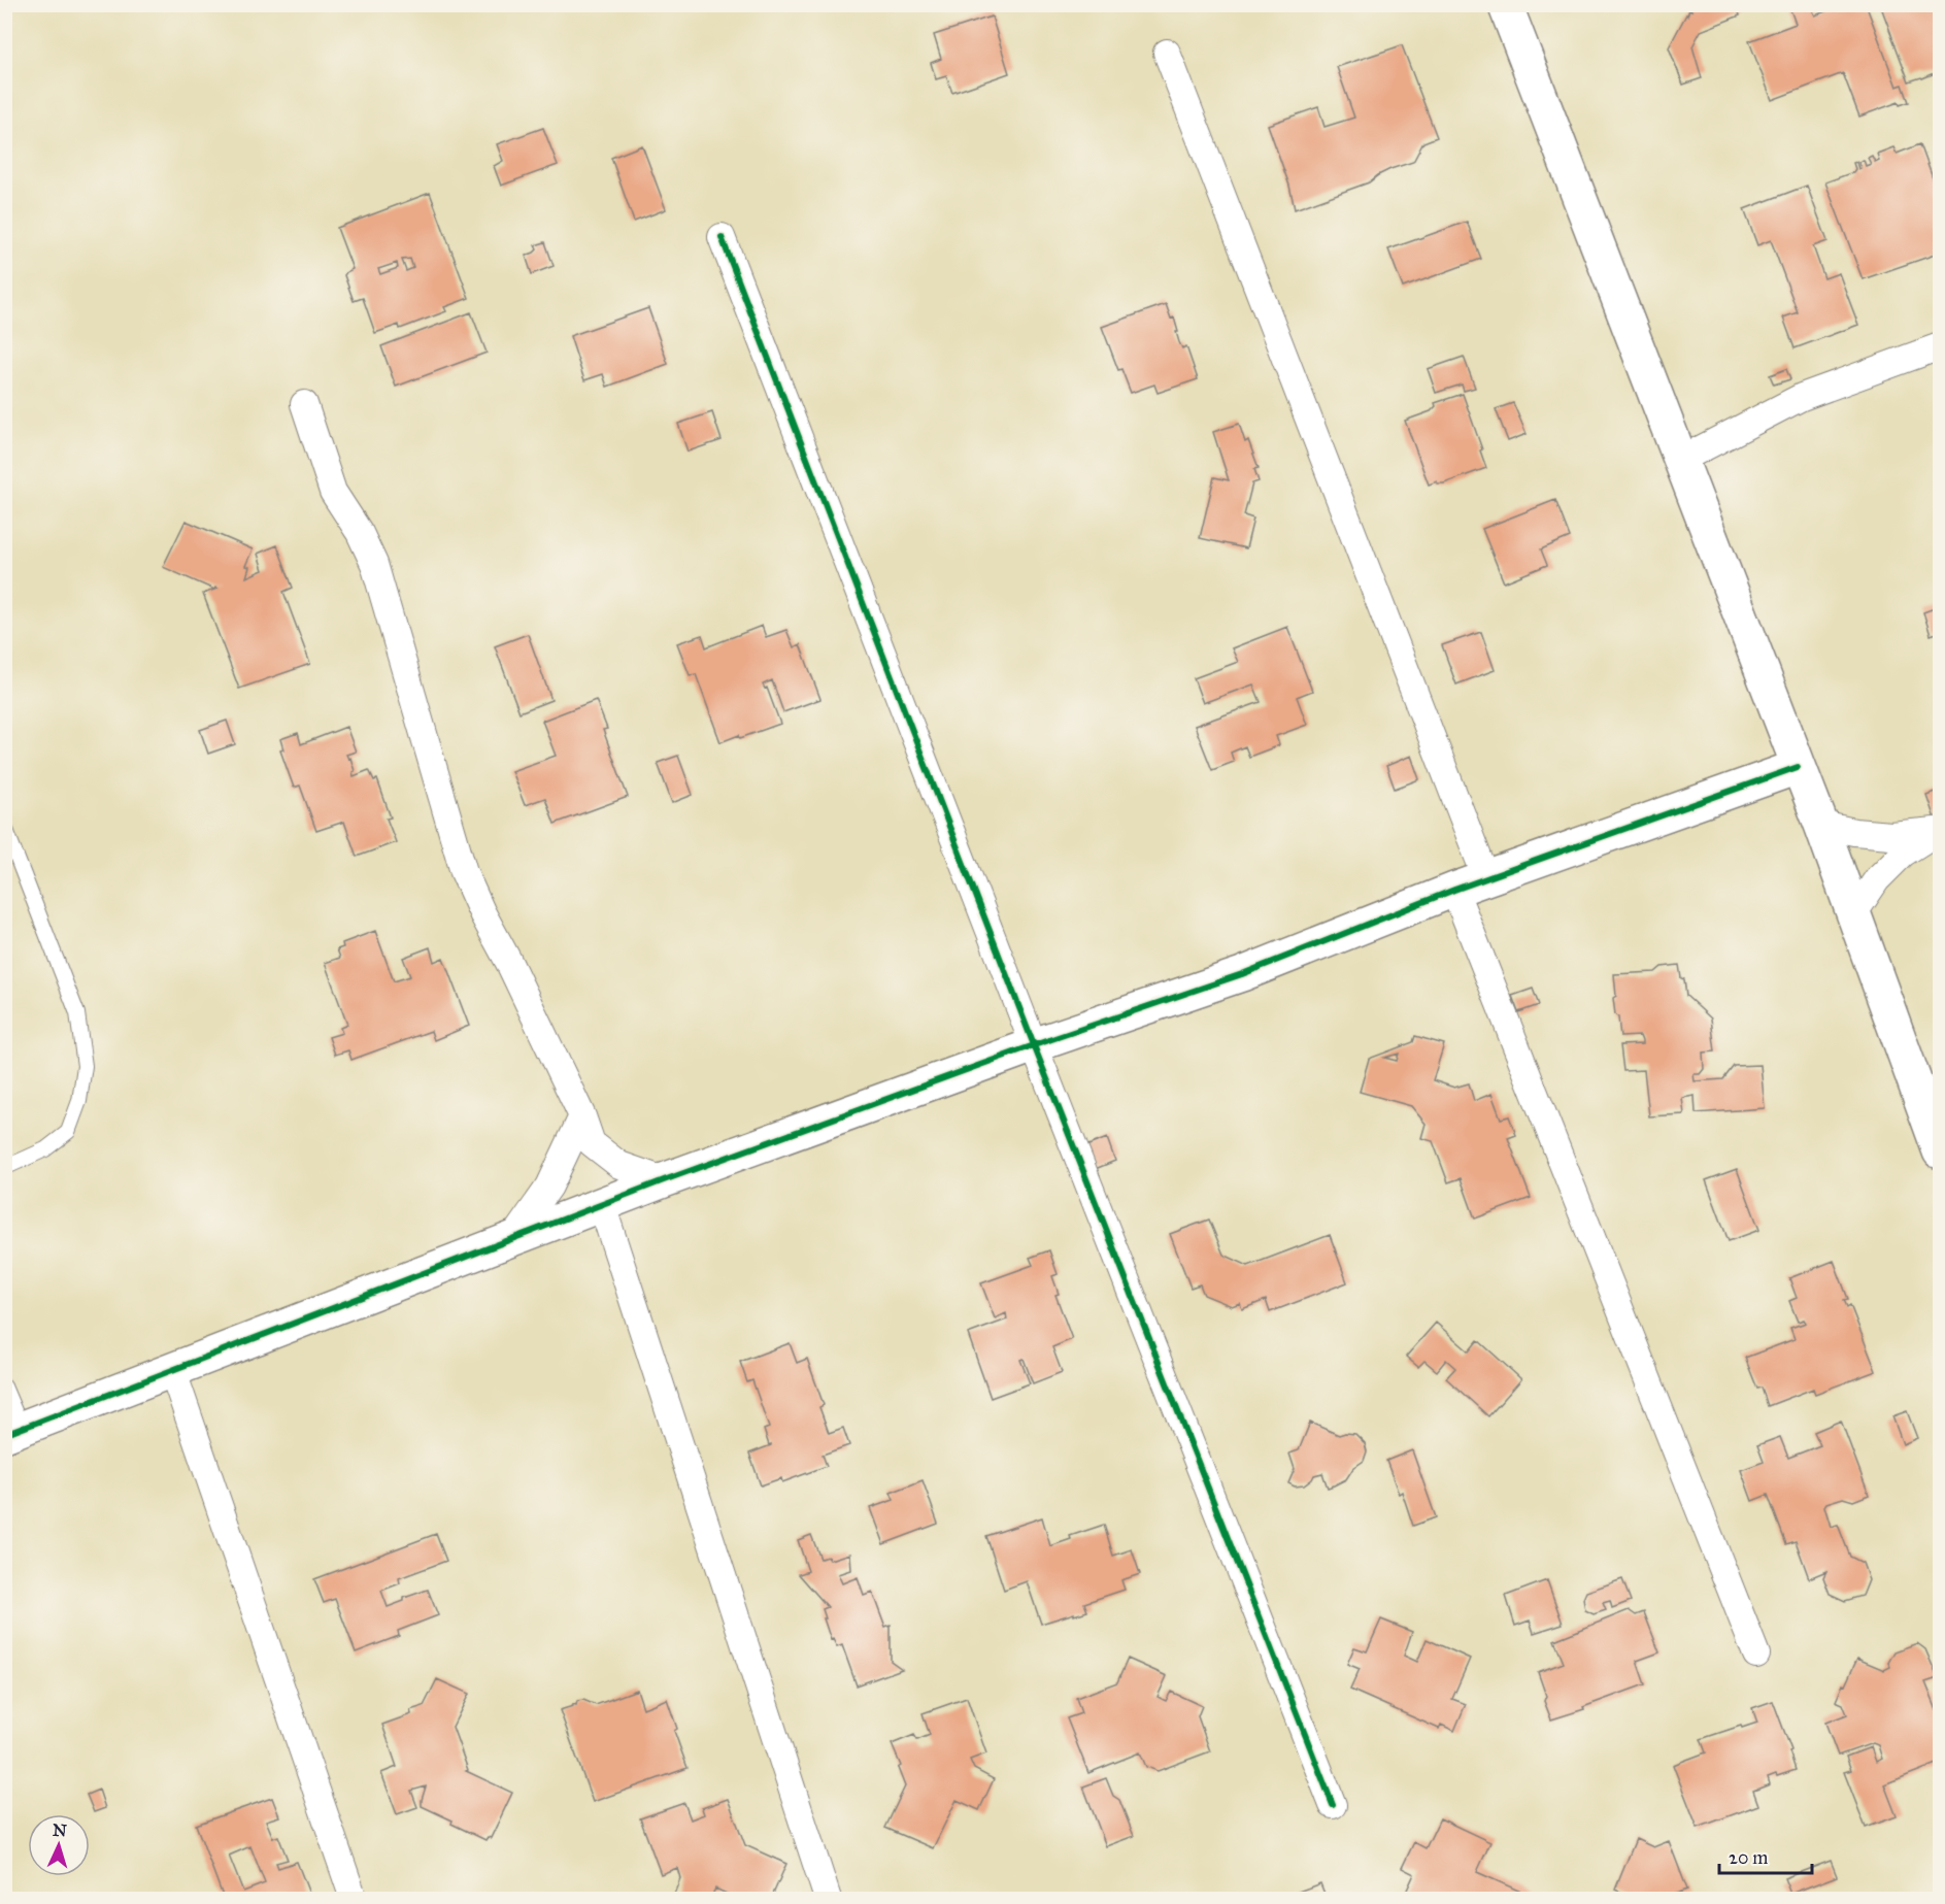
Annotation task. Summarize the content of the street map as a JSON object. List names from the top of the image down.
{
  "scale_bar": "20 m",
  "north": "top"
}
